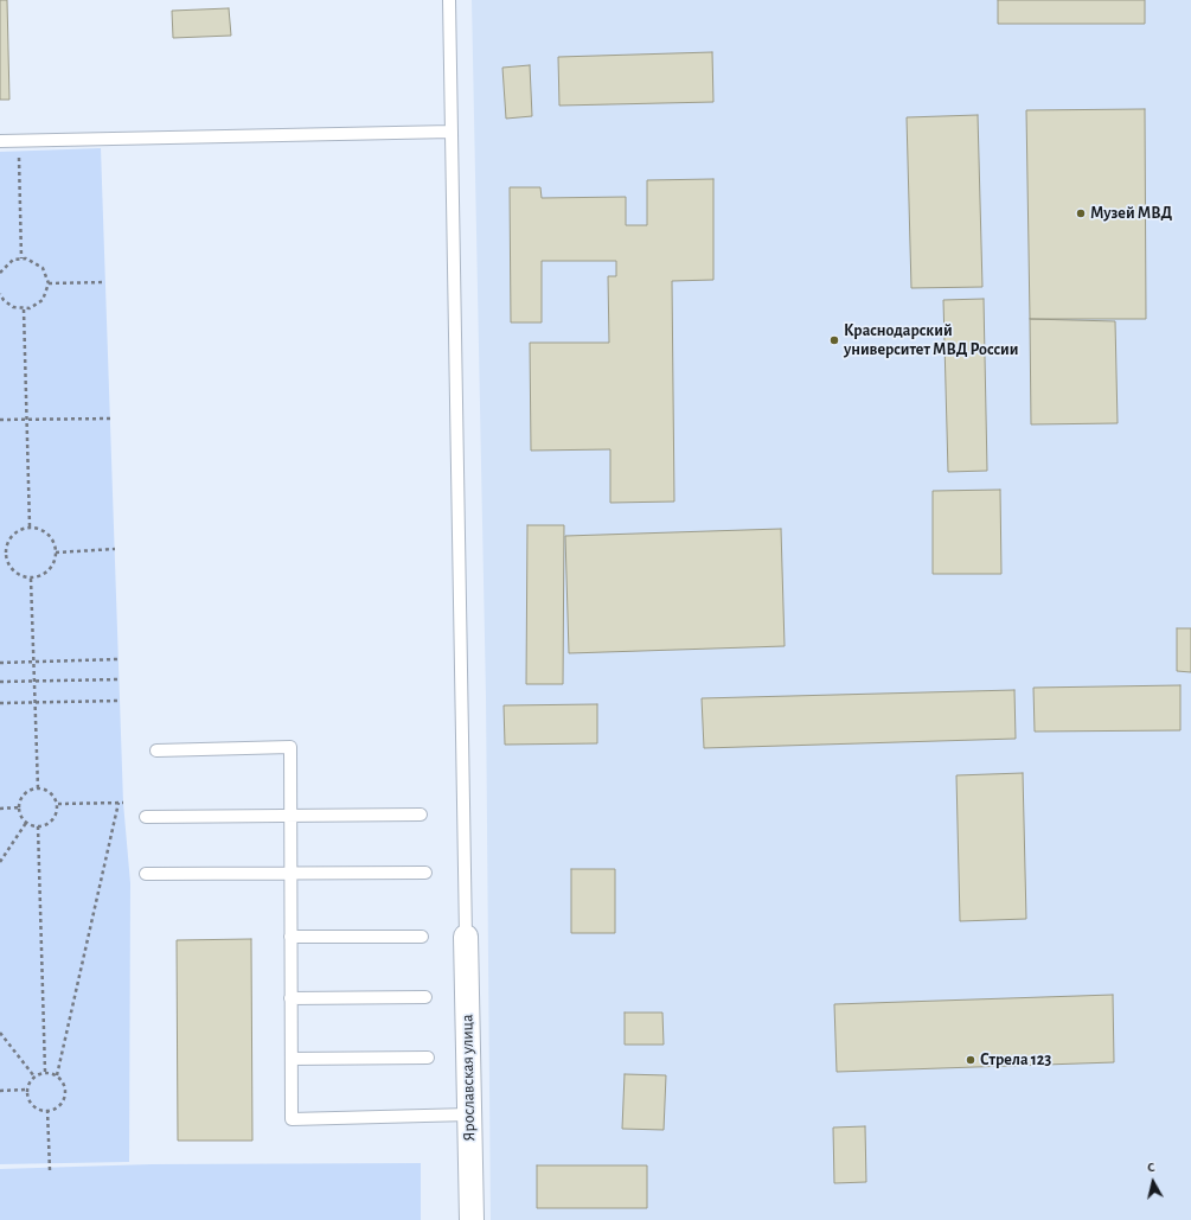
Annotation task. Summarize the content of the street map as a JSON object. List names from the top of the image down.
{
  "streets": {
    "street": ["Ярославская улица"]
  },
  "places": ["Музей МВД", "Краснодарский университет МВД России", "Стрела 123"],
  "north": "top"
}
